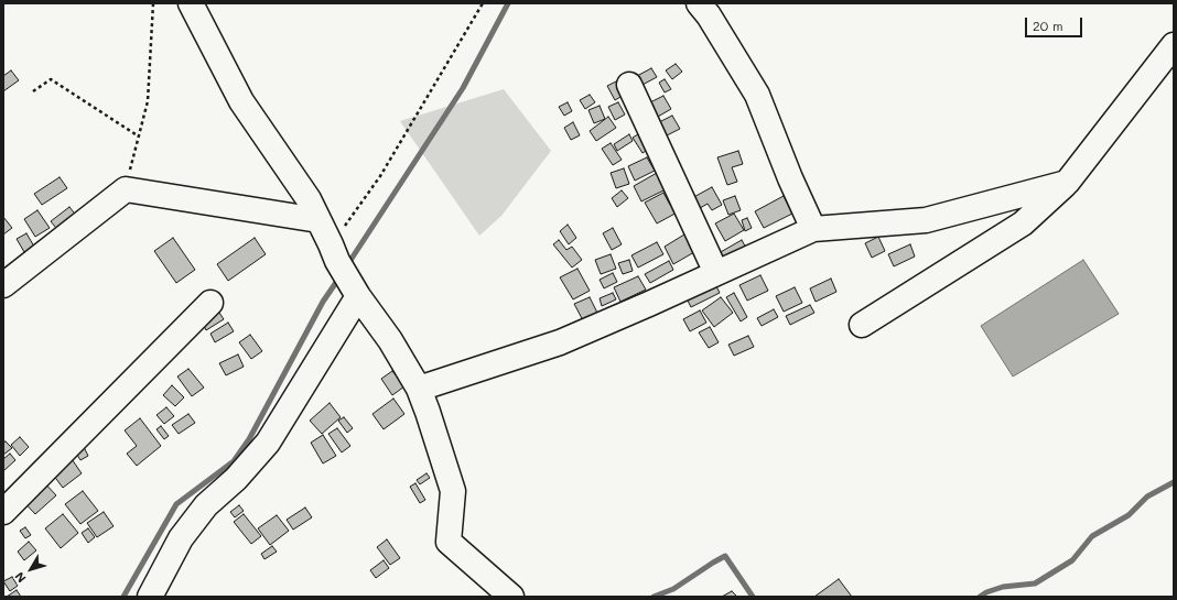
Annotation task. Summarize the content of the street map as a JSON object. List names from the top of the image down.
{
  "scale_bar": "20 m",
  "north": "bottom left"
}
